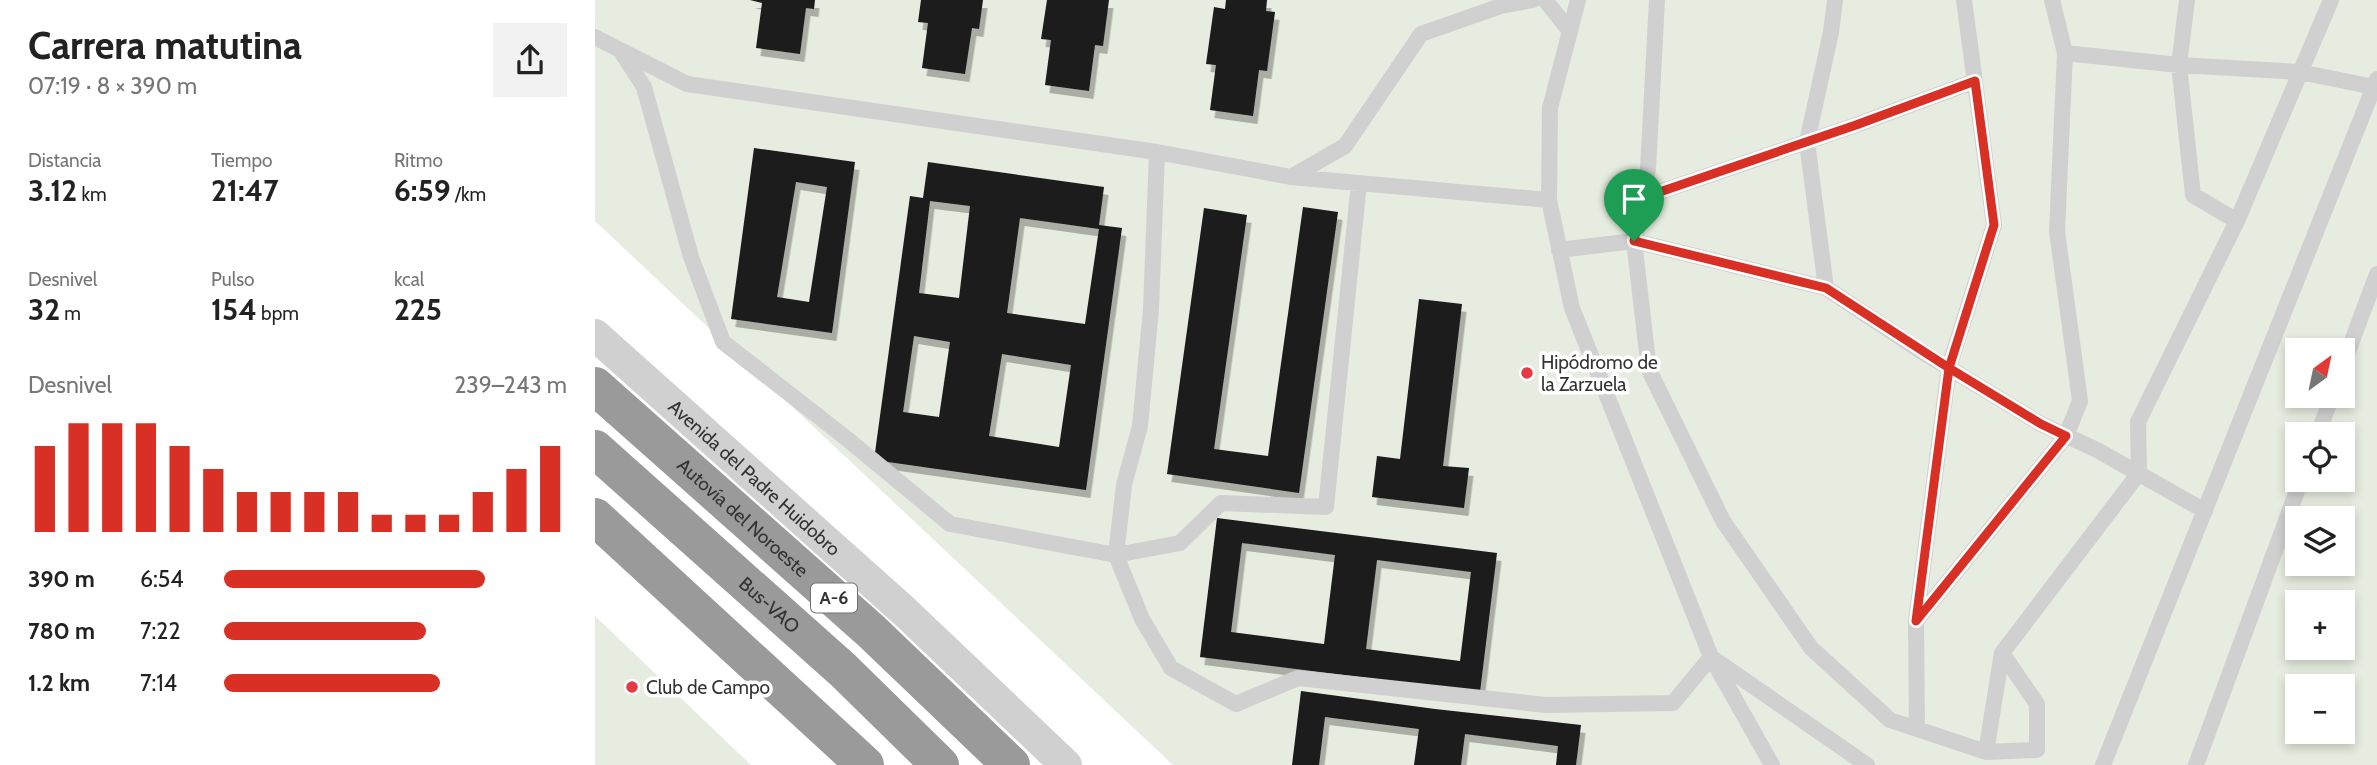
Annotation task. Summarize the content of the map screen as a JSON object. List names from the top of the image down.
{
  "streets": {
    "highway": ["Autovía del Noroeste", "A-6", "Bus-VAO"],
    "street": ["Avenida del Padre Huidobro"]
  },
  "places": ["Hipódromo de la Zarzuela", "Club de Campo"],
  "north": "top right",
  "page": {
    "heading": ["Carrera matutina", "07:19 · 8 × 390 m"],
    "stats": [
      ["Distancia", "3.12 km"],
      ["Tiempo", "21:47"],
      ["Ritmo", "6:59 /km"],
      ["Desnivel", "32 m"],
      ["Pulso", "154 bpm"],
      ["kcal", "225"]
    ],
    "map_buttons": ["+", "−"],
    "chart": ["Desnivel", "239–243 m"],
    "list": [
      {
        "name": "390 m",
        "note": "6:54"
      },
      {
        "name": "780 m",
        "note": "7:22"
      },
      {
        "name": "1.2 km",
        "note": "7:14"
      }
    ]
  }
}
